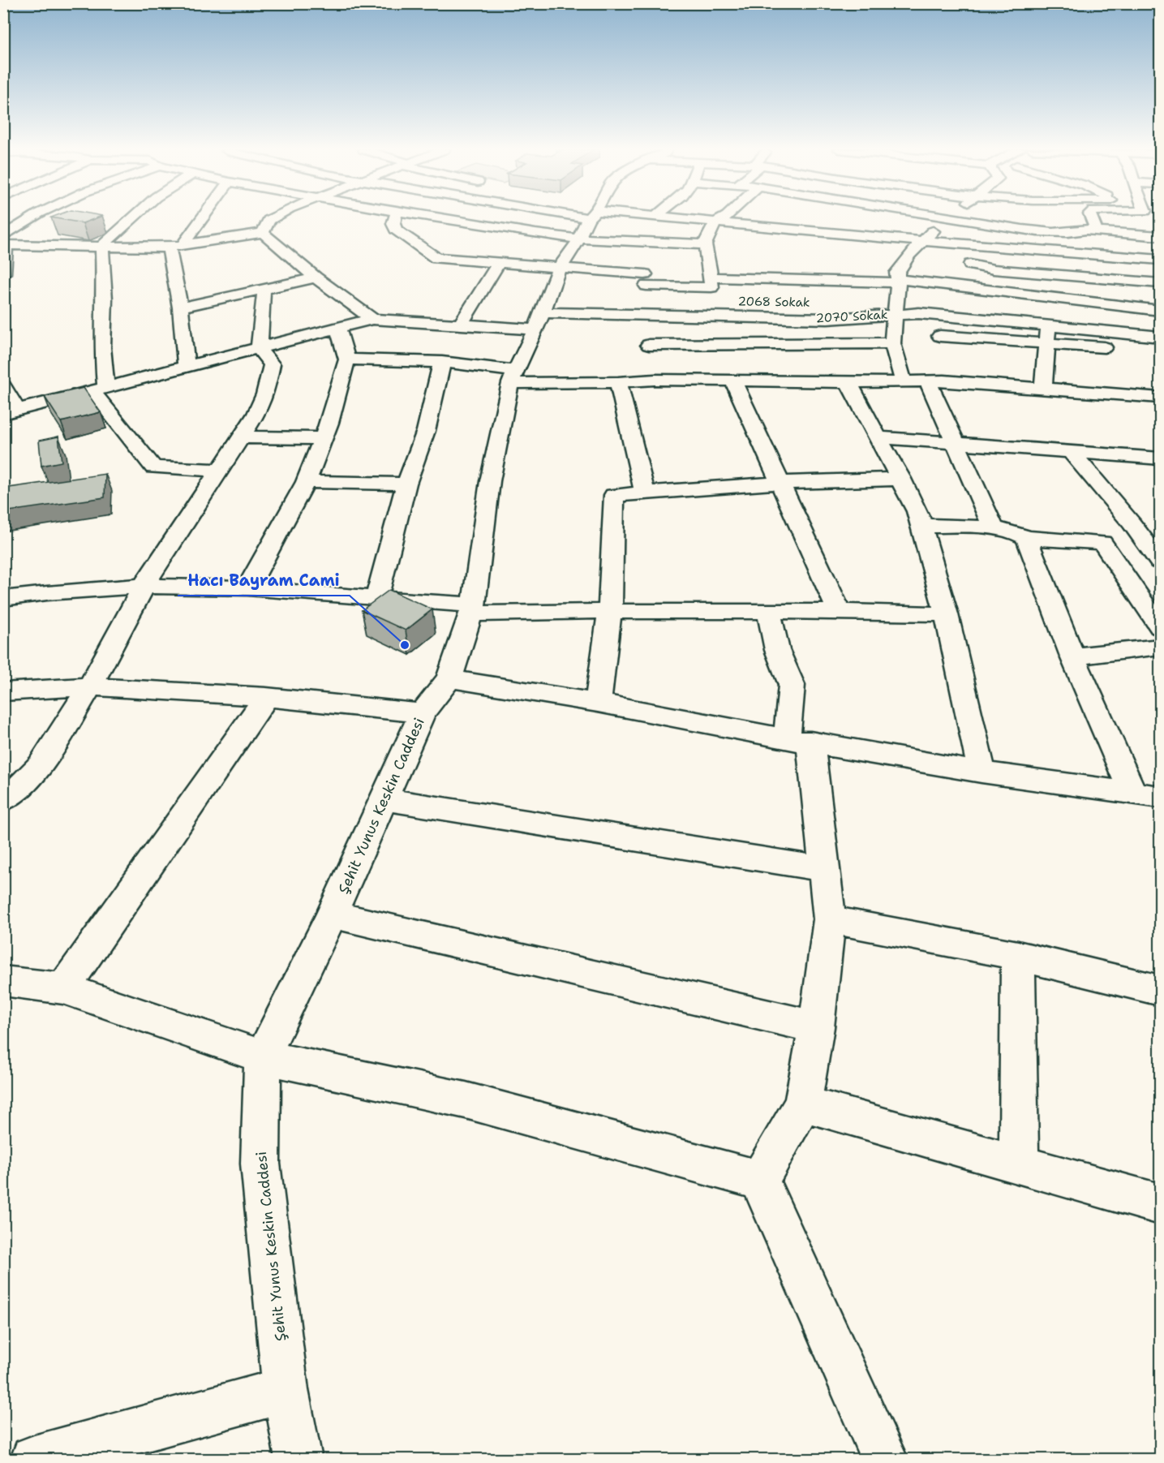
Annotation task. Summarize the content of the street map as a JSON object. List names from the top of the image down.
{
  "streets": {
    "street": ["2068 Sokak", "2070 Sokak", "Şehit Yunus Keskin Caddesi"]
  },
  "crossings": [
    ["2068 Sokak", "2070 Sokak"],
    ["2070 Sokak", "Şehit Yunus Keskin Caddesi"]
  ],
  "places": ["Hacı Bayram Cami"]
}
